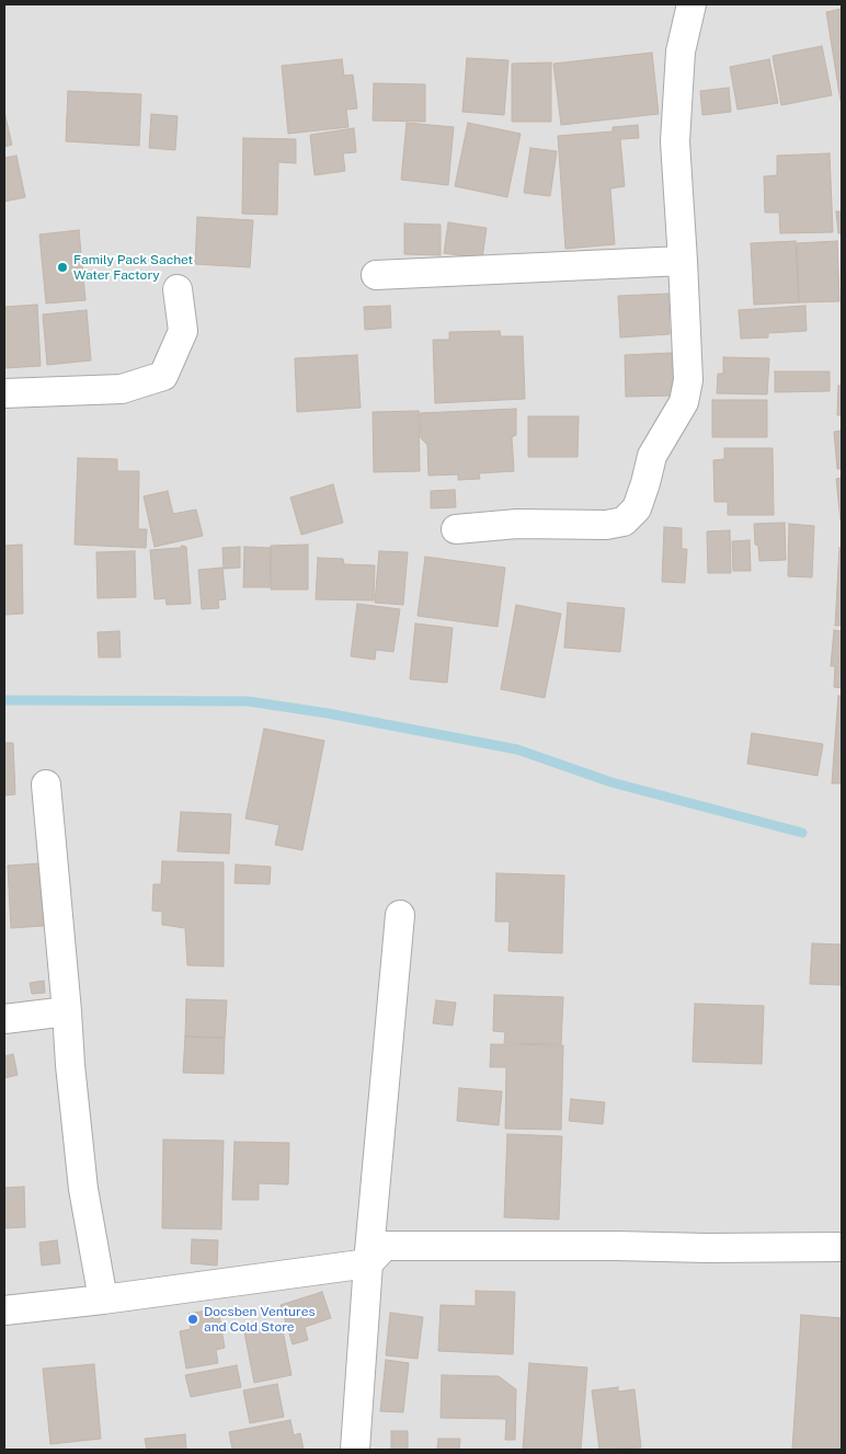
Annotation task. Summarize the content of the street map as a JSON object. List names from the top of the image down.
{
  "places": ["Family Pack Sachet Water Factory", "Docsben Ventures and Cold Store"]
}
